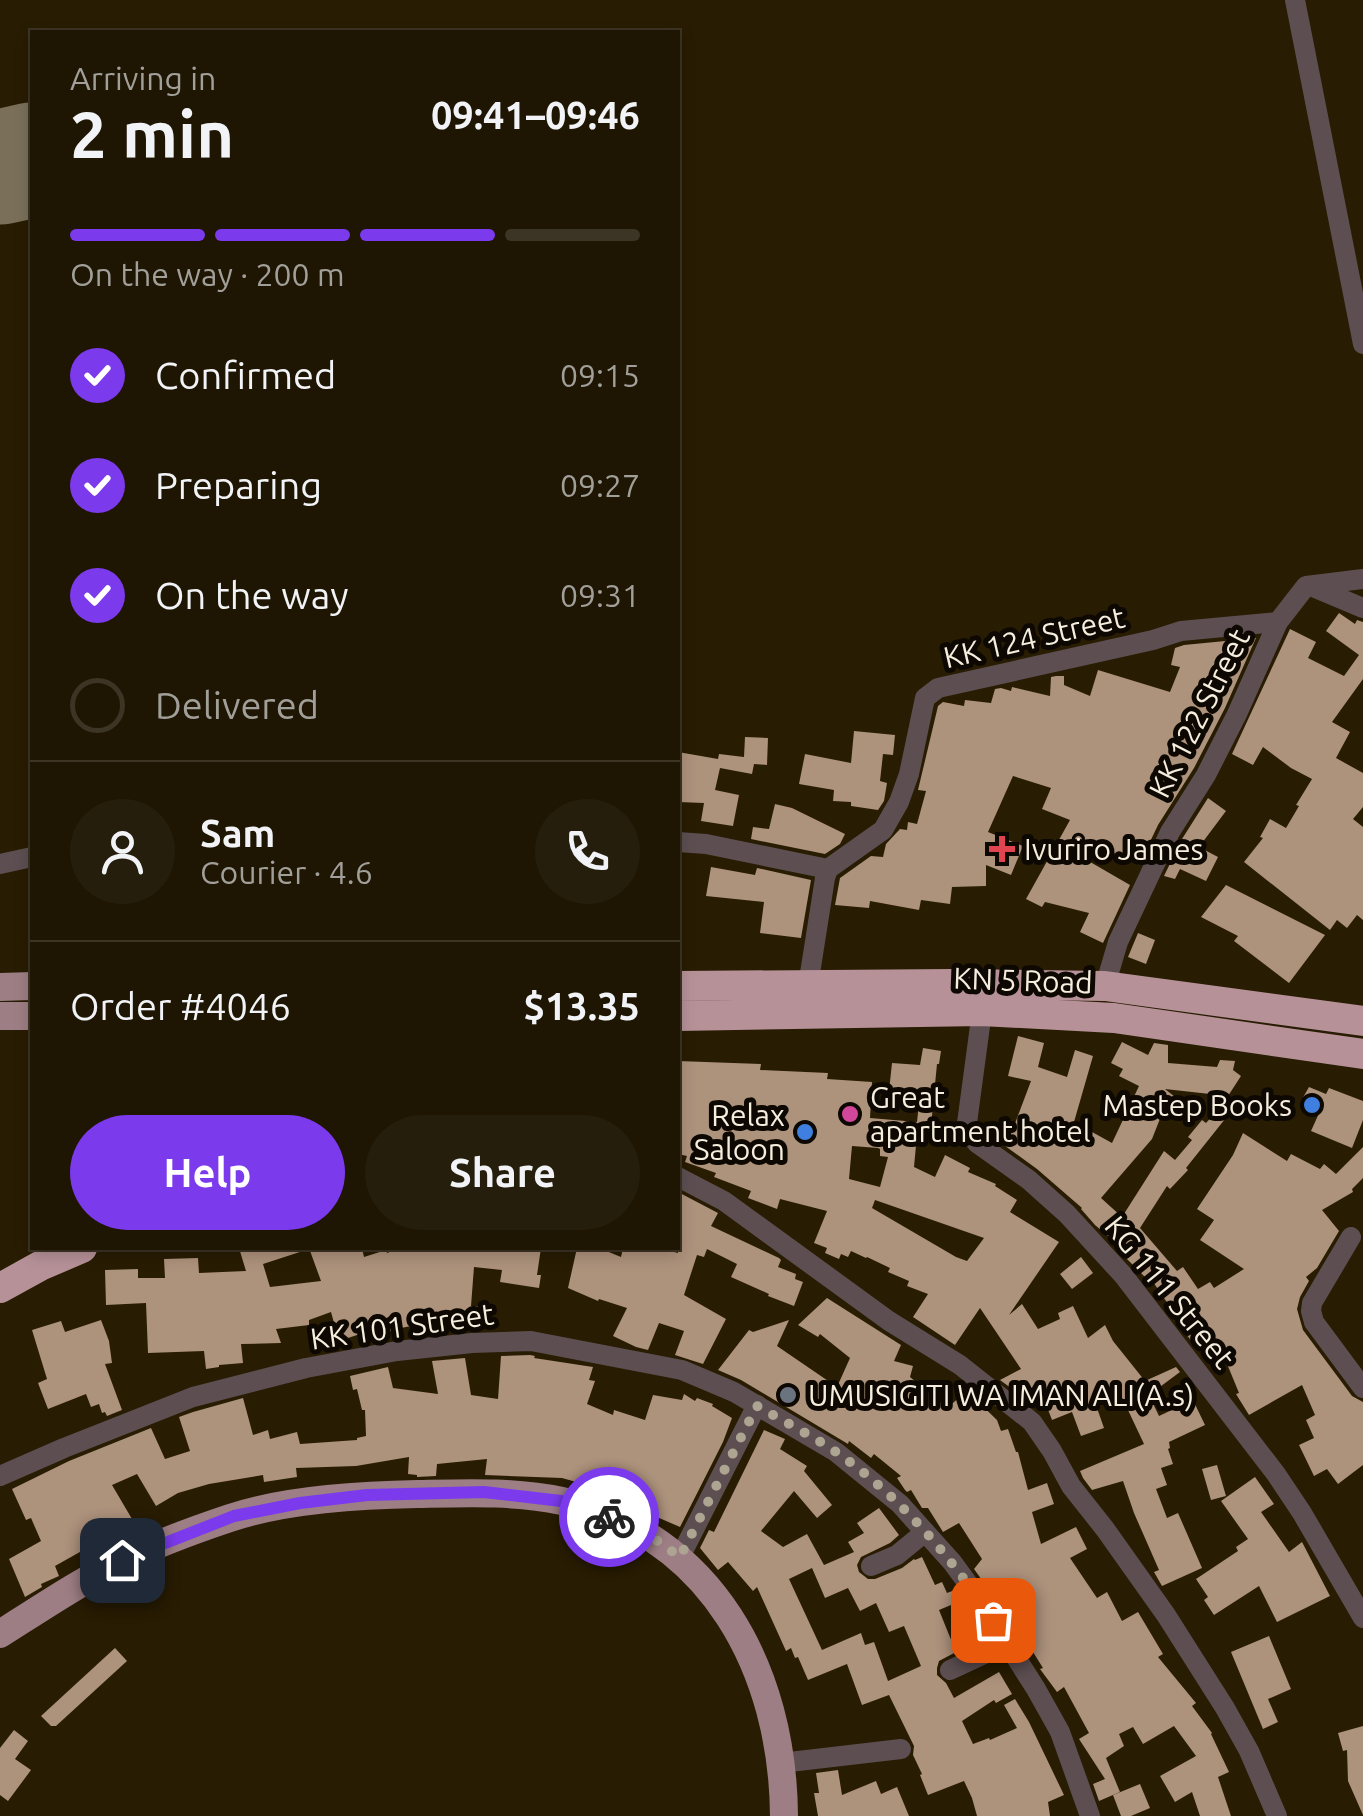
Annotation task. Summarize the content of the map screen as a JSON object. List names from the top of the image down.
{
  "streets": {
    "highway": ["KN 5 Road"],
    "street": [
      "KK 124 Street",
      "KK 122 Street",
      "KG 111 Street",
      "KK 101 Street"
    ]
  },
  "crossings": [
    ["KK 124 Street", "KK 122 Street"],
    ["KK 122 Street", "KN 5 Road"],
    ["KN 5 Road", "KG 111 Street"]
  ],
  "places": {
    "health": ["Ivuriro James"],
    "other": [
      "Mastep Books",
      "Great apartment hotel",
      "Relax Saloon",
      "UMUSIGITI WA IMAN ALI(A.s)"
    ]
  },
  "page": {
    "heading": ["2 min", "Arriving in", "09:41–09:46"],
    "panel": [
      "Sam",
      "Courier · 4.6",
      "Order #4046",
      "$13.35"
    ],
    "bar": "On the way · 200 m",
    "list": [
      ["Confirmed", "09:15"],
      ["Preparing", "09:27"],
      ["On the way", "09:31"],
      "Delivered"
    ],
    "buttons": ["Help", "Share"]
  }
}
